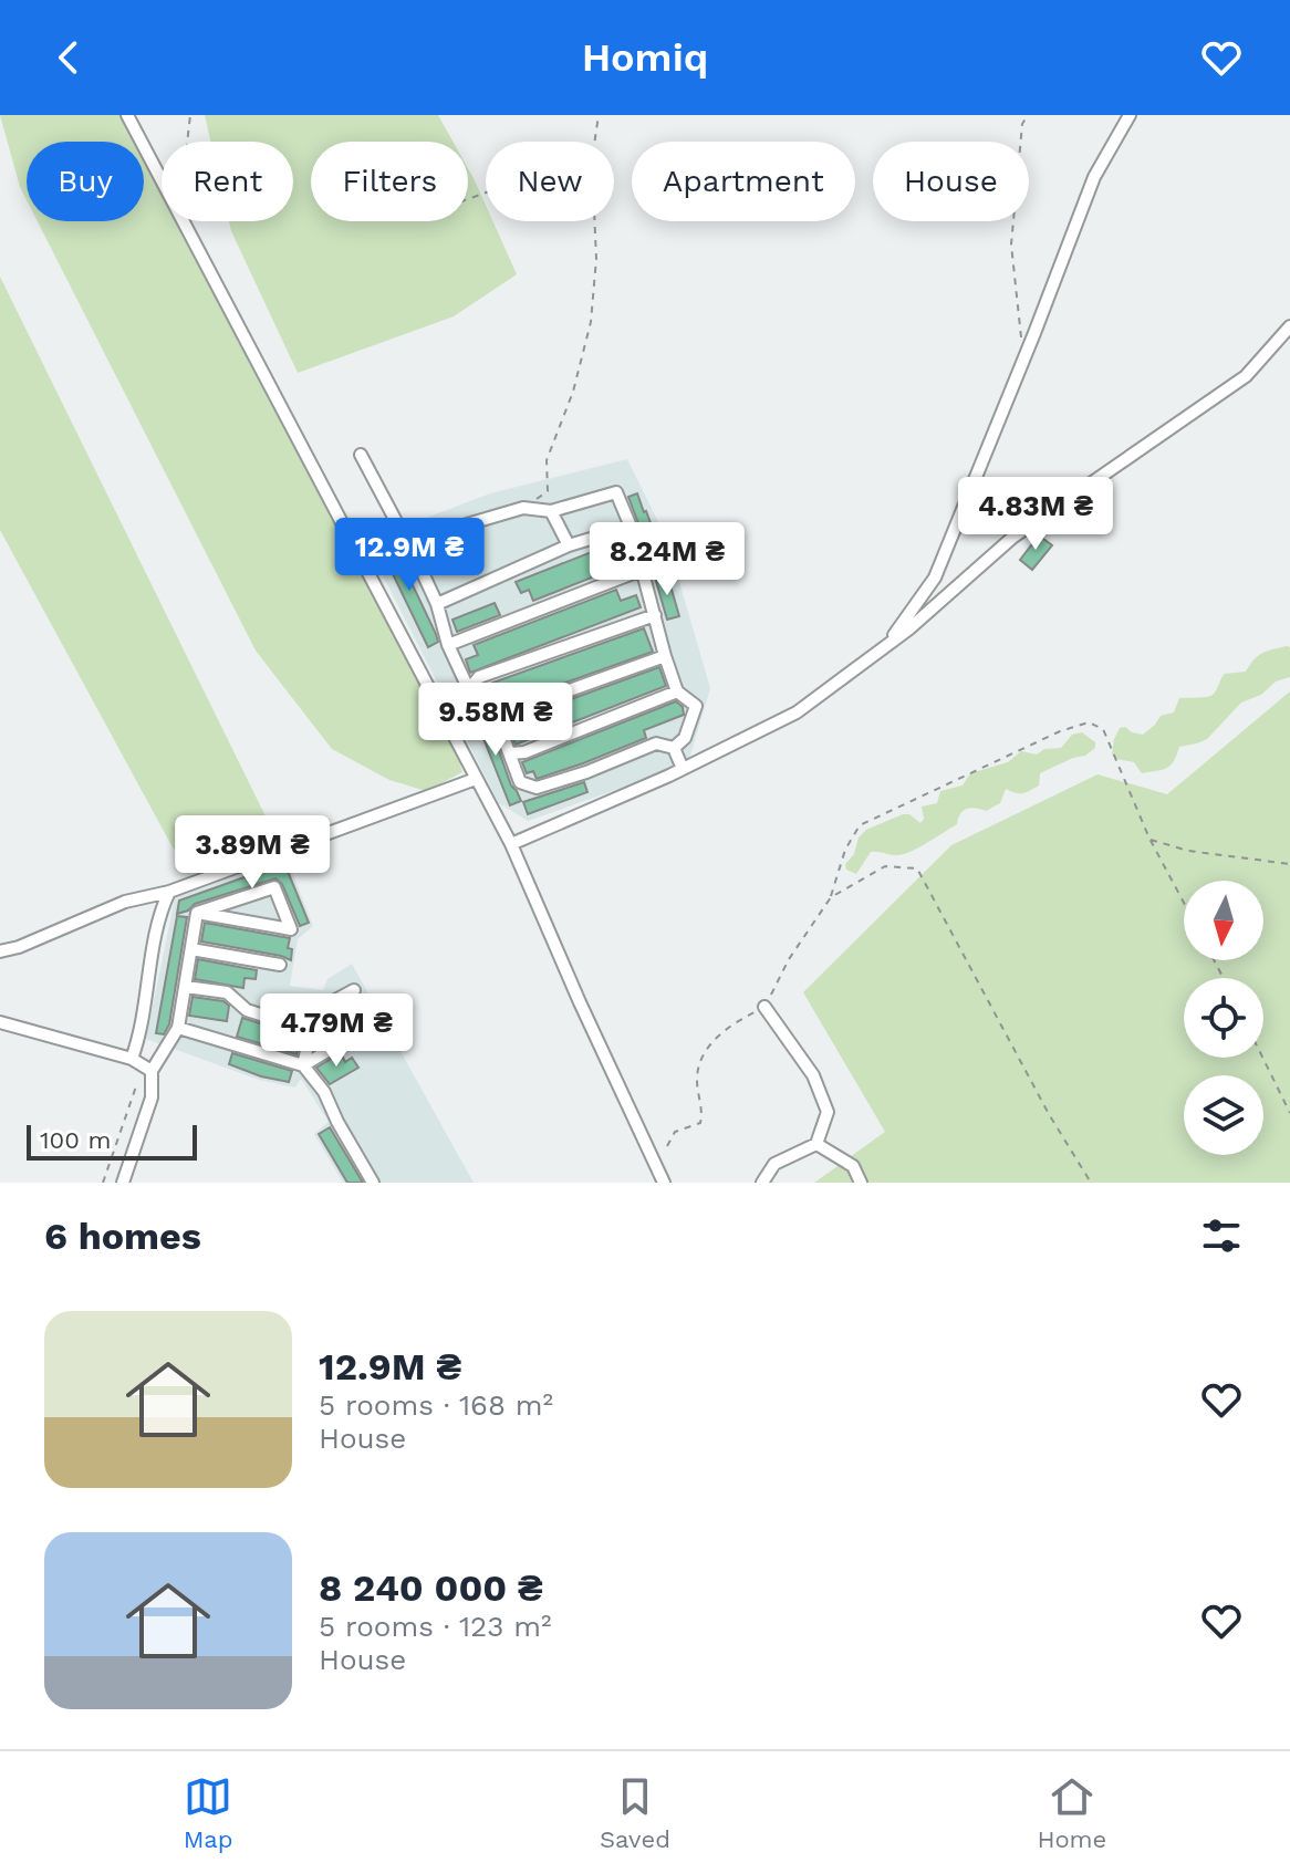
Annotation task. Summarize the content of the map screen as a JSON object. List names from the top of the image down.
{
  "scale_bar": "100 m",
  "north": "bottom",
  "page": {
    "header": "Homiq",
    "chip": [
      "Buy",
      "Rent",
      "Filters",
      "New",
      "Apartment",
      "House"
    ],
    "price": [
      "4.83M ₴",
      "12.9M ₴",
      "8.24M ₴",
      "9.58M ₴",
      "3.89M ₴",
      "4.79M ₴"
    ],
    "scale": "100 m",
    "heading": "6 homes",
    "list": [
      {
        "name": "12.9M ₴",
        "note": "5 rooms · 168 m² · House"
      },
      {
        "name": "8 240 000 ₴",
        "note": "5 rooms · 123 m² · House"
      }
    ],
    "tabs": ["Map", "Saved", "Home"]
  }
}
